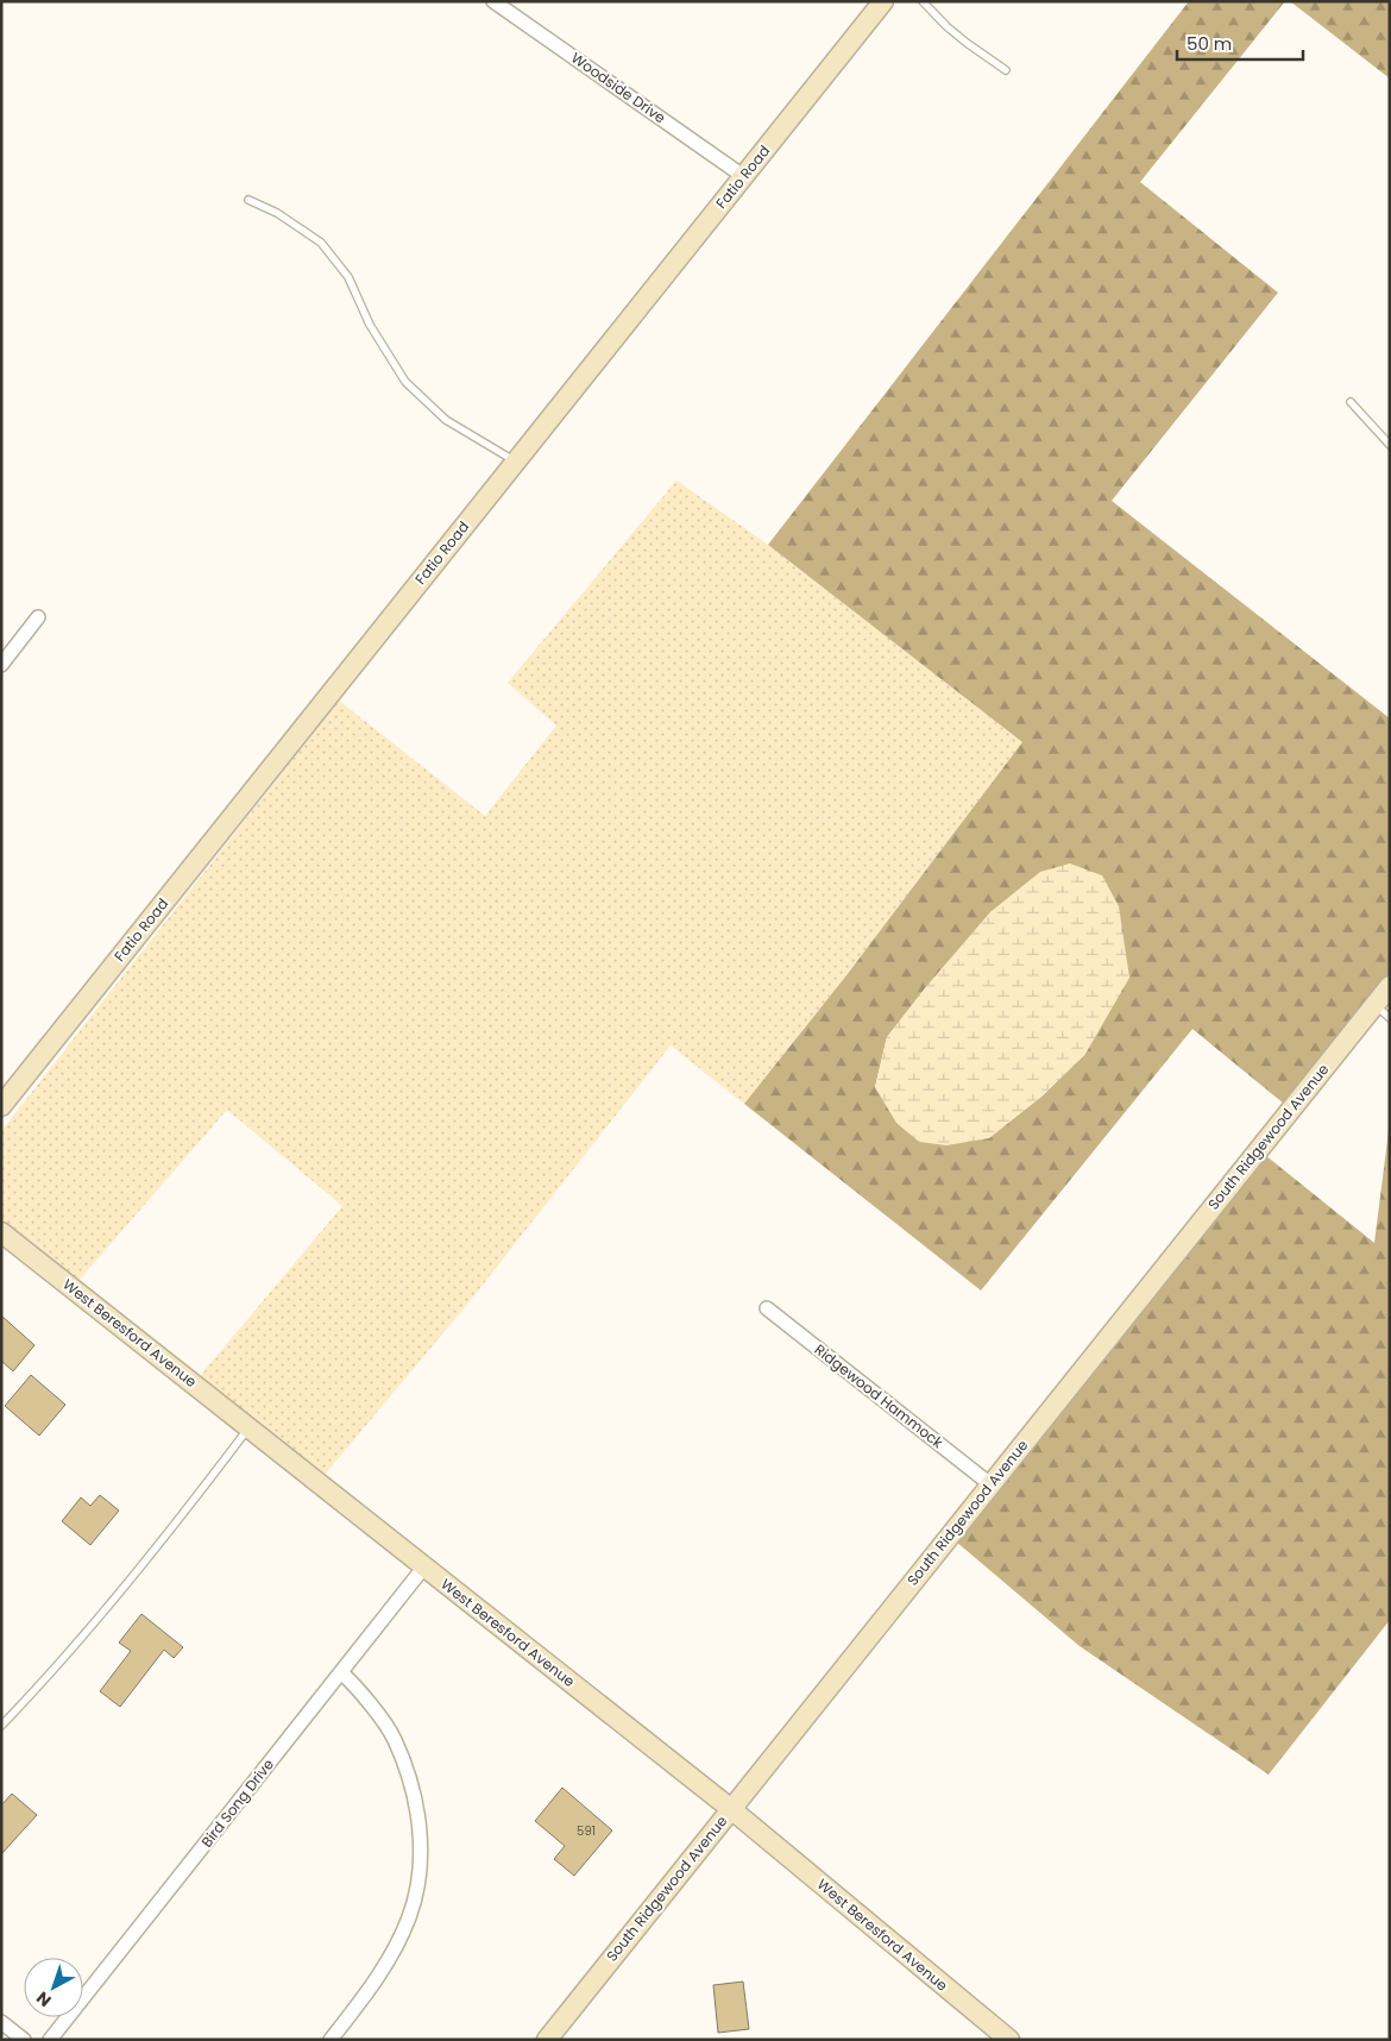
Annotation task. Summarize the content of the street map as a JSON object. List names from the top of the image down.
{
  "streets": {
    "street": [
      "Woodside Drive",
      "Fatio Road",
      "South Ridgewood Avenue",
      "West Beresford Avenue",
      "Ridgewood Hammock",
      "Bird Song Drive"
    ]
  },
  "crossings": [
    ["Woodside Drive", "Fatio Road"],
    ["South Ridgewood Avenue", "West Beresford Avenue"],
    ["South Ridgewood Avenue", "Ridgewood Hammock"],
    ["West Beresford Avenue", "Bird Song Drive"]
  ],
  "house_numbers": ["591"],
  "scale_bar": "50 m",
  "north": "bottom left"
}
